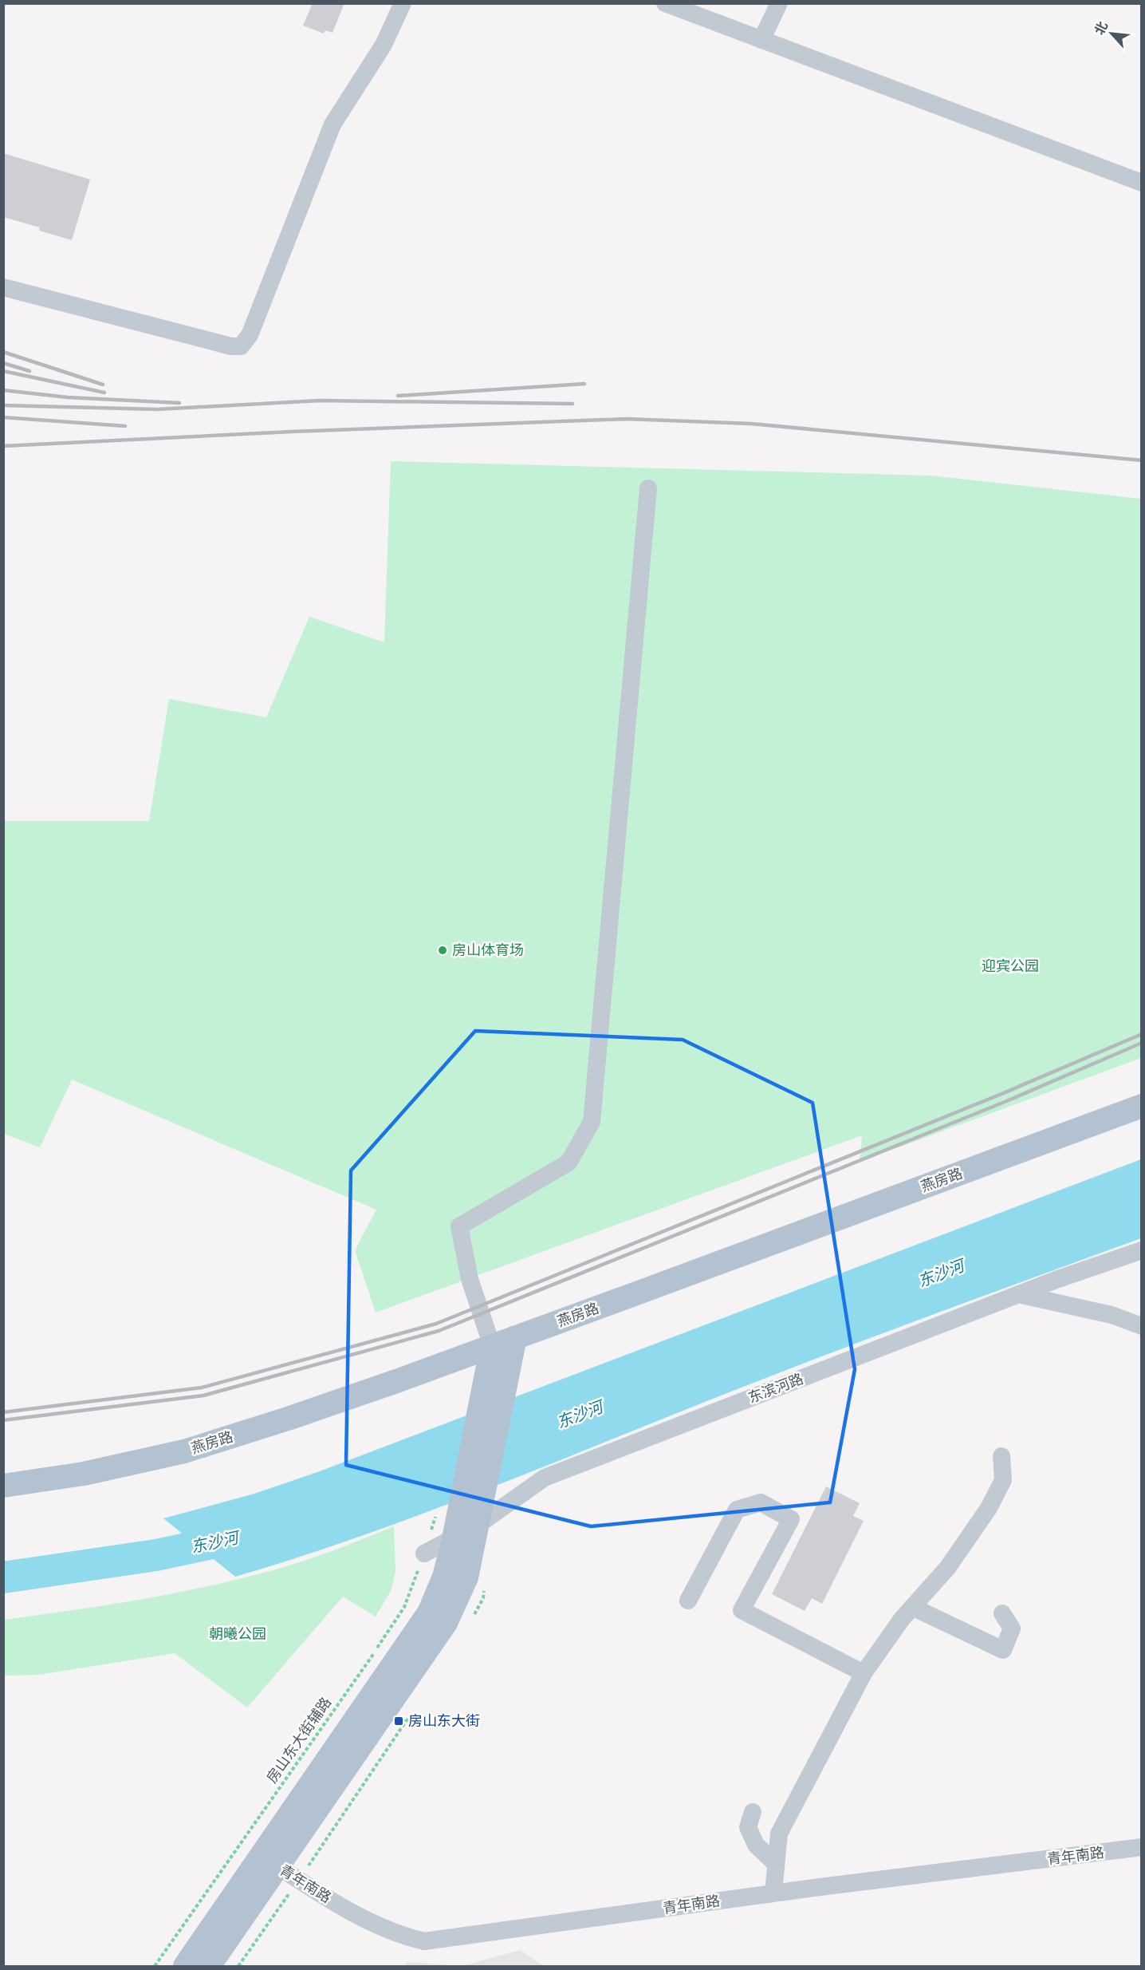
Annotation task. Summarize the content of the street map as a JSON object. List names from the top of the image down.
{
  "streets": {
    "main road": ["燕房路"],
    "street": ["东滨河路", "青年南路"],
    "path": ["房山东大街辅路"]
  },
  "crossings": [
    ["东滨河路", "房山东大街辅路"]
  ],
  "water": ["东沙河"],
  "parks": ["迎宾公园", "朝曦公园"],
  "places": {
    "other": ["房山体育场"],
    "transit": ["房山东大街"]
  },
  "north": "top left"
}
